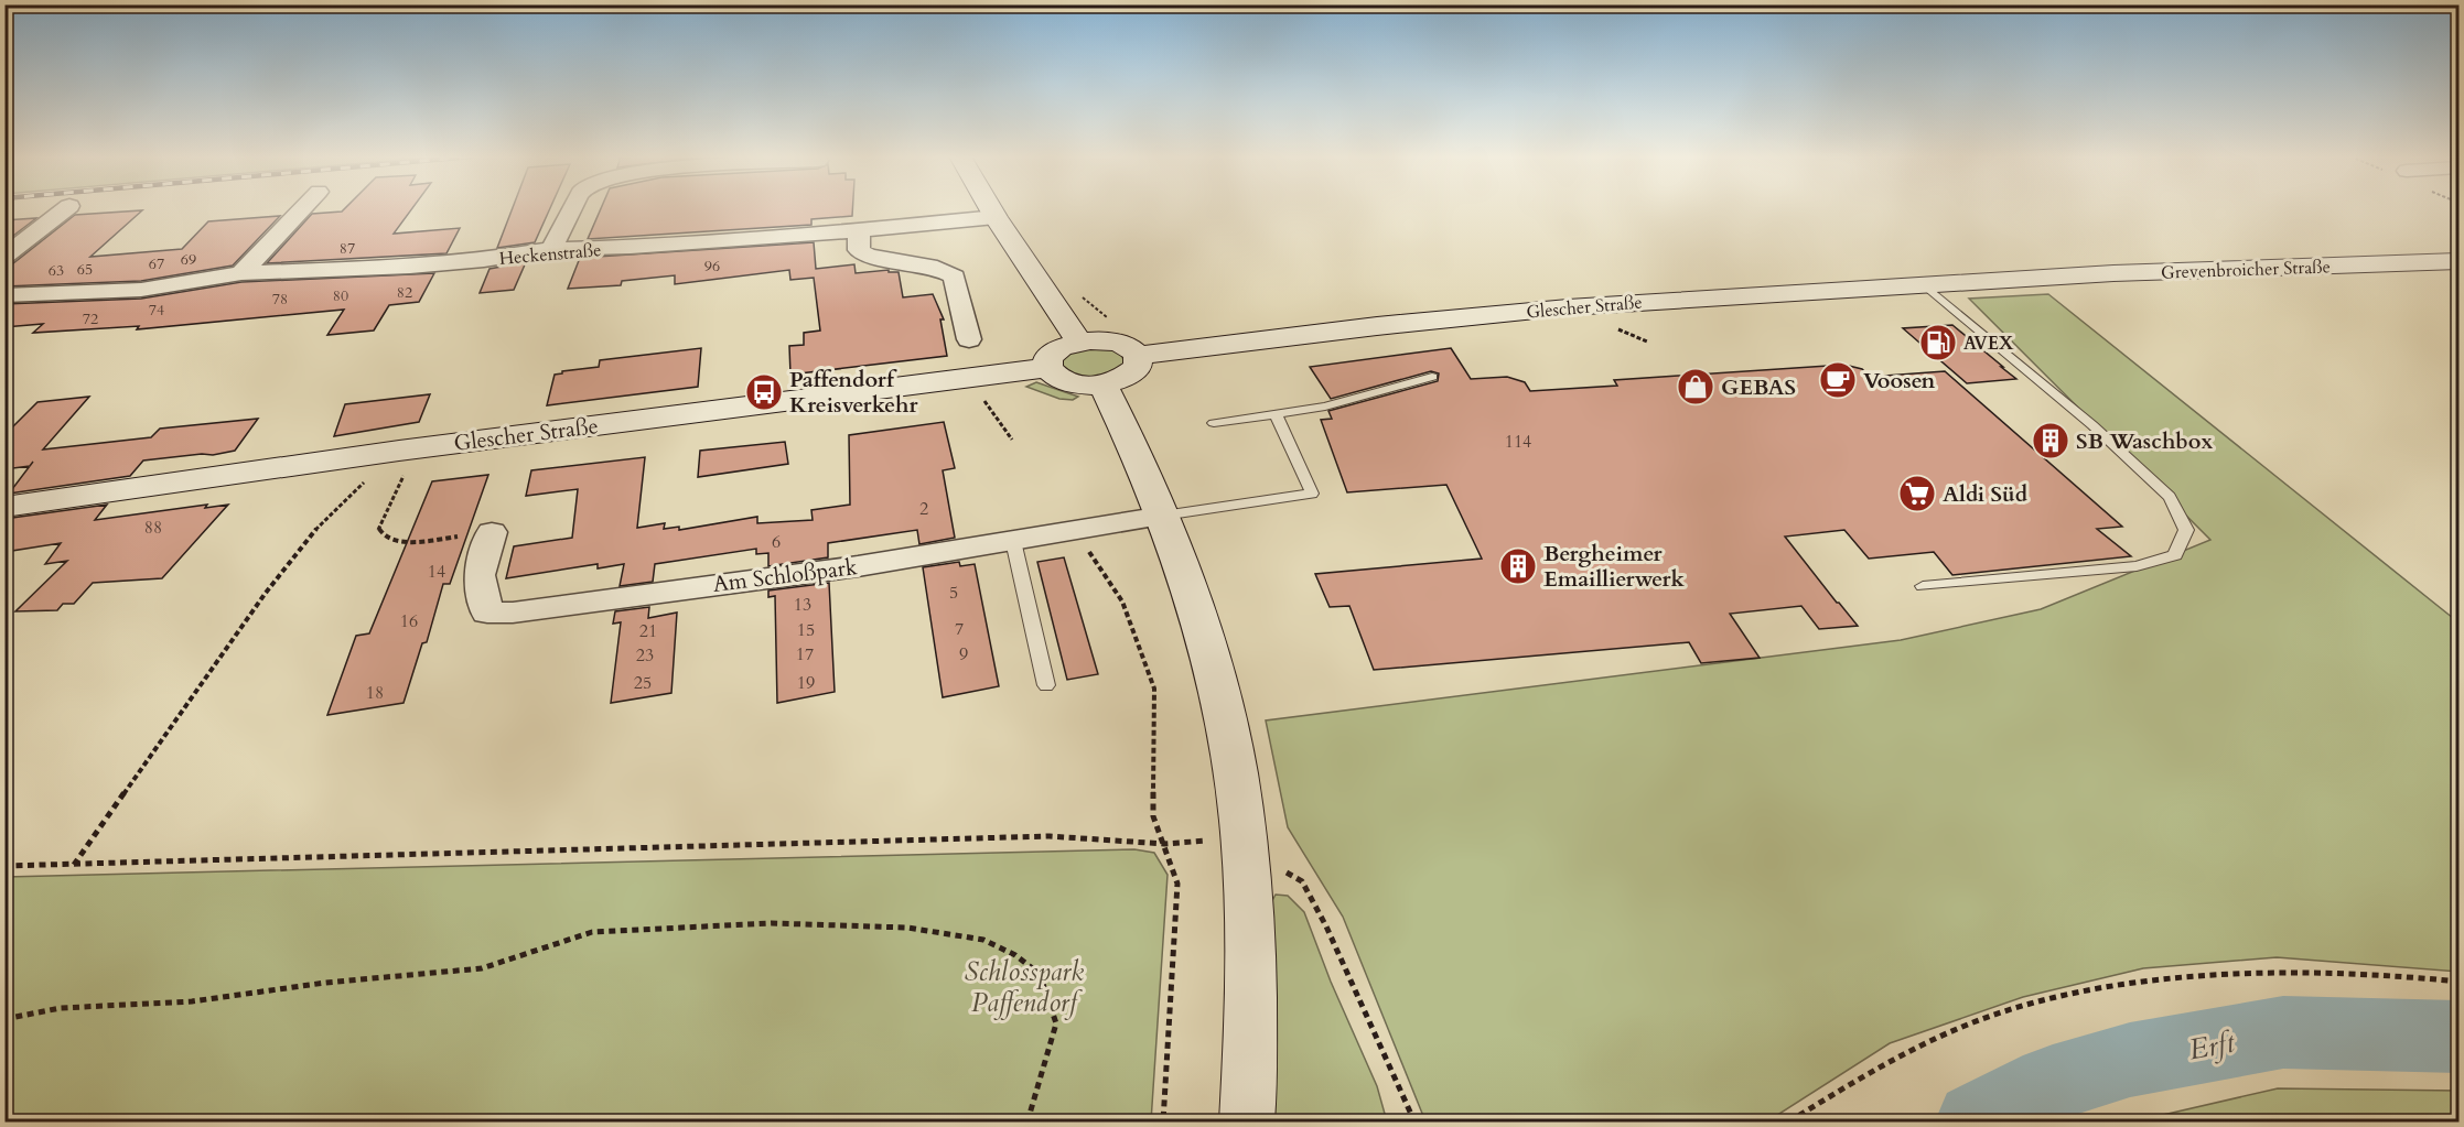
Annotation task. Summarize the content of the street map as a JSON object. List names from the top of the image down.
{
  "streets": {
    "street": [
      "Heckenstraße",
      "Grevenbroicher Straße",
      "Glescher Straße",
      "Am Schloßpark"
    ]
  },
  "crossings": [
    ["Grevenbroicher Straße", "Glescher Straße"]
  ],
  "water": ["Erft"],
  "parks": ["Schlosspark Paffendorf"],
  "places": {
    "fuel station": ["AVEX"],
    "cafe": ["Voosen"],
    "shop": ["GEBAS"],
    "bus stop": ["Paffendorf Kreisverkehr"],
    "building": ["SB Waschbox", "Bergheimer Emaillierwerk"],
    "supermarket": ["Aldi Süd"]
  },
  "house_numbers": [
    "87",
    "69",
    "67",
    "96",
    "65",
    "63",
    "82",
    "80",
    "78",
    "74",
    "72",
    "114",
    "2",
    "88",
    "6",
    "14",
    "5",
    "13",
    "16",
    "7",
    "15",
    "21",
    "17",
    "9",
    "23",
    "25",
    "19",
    "18"
  ]
}
